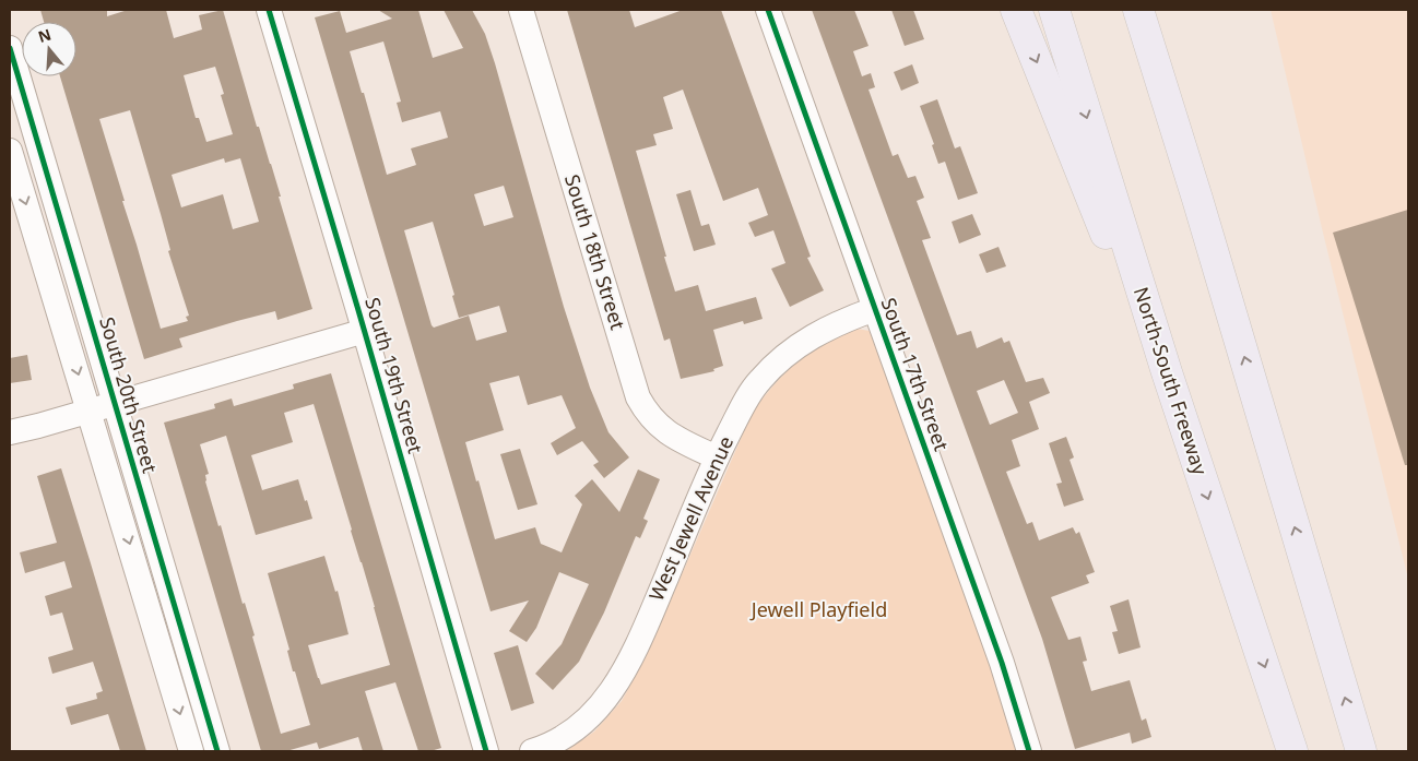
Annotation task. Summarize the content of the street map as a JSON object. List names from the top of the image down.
{
  "streets": {
    "highway": ["North-South Freeway"],
    "street": [
      "South 18th Street",
      "South 17th Street",
      "South 19th Street",
      "South 20th Street",
      "West Jewell Avenue"
    ]
  },
  "crossings": [
    ["South 18th Street", "West Jewell Avenue"],
    ["South 17th Street", "West Jewell Avenue"]
  ],
  "parks": ["Jewell Playfield"],
  "north": "top"
}
